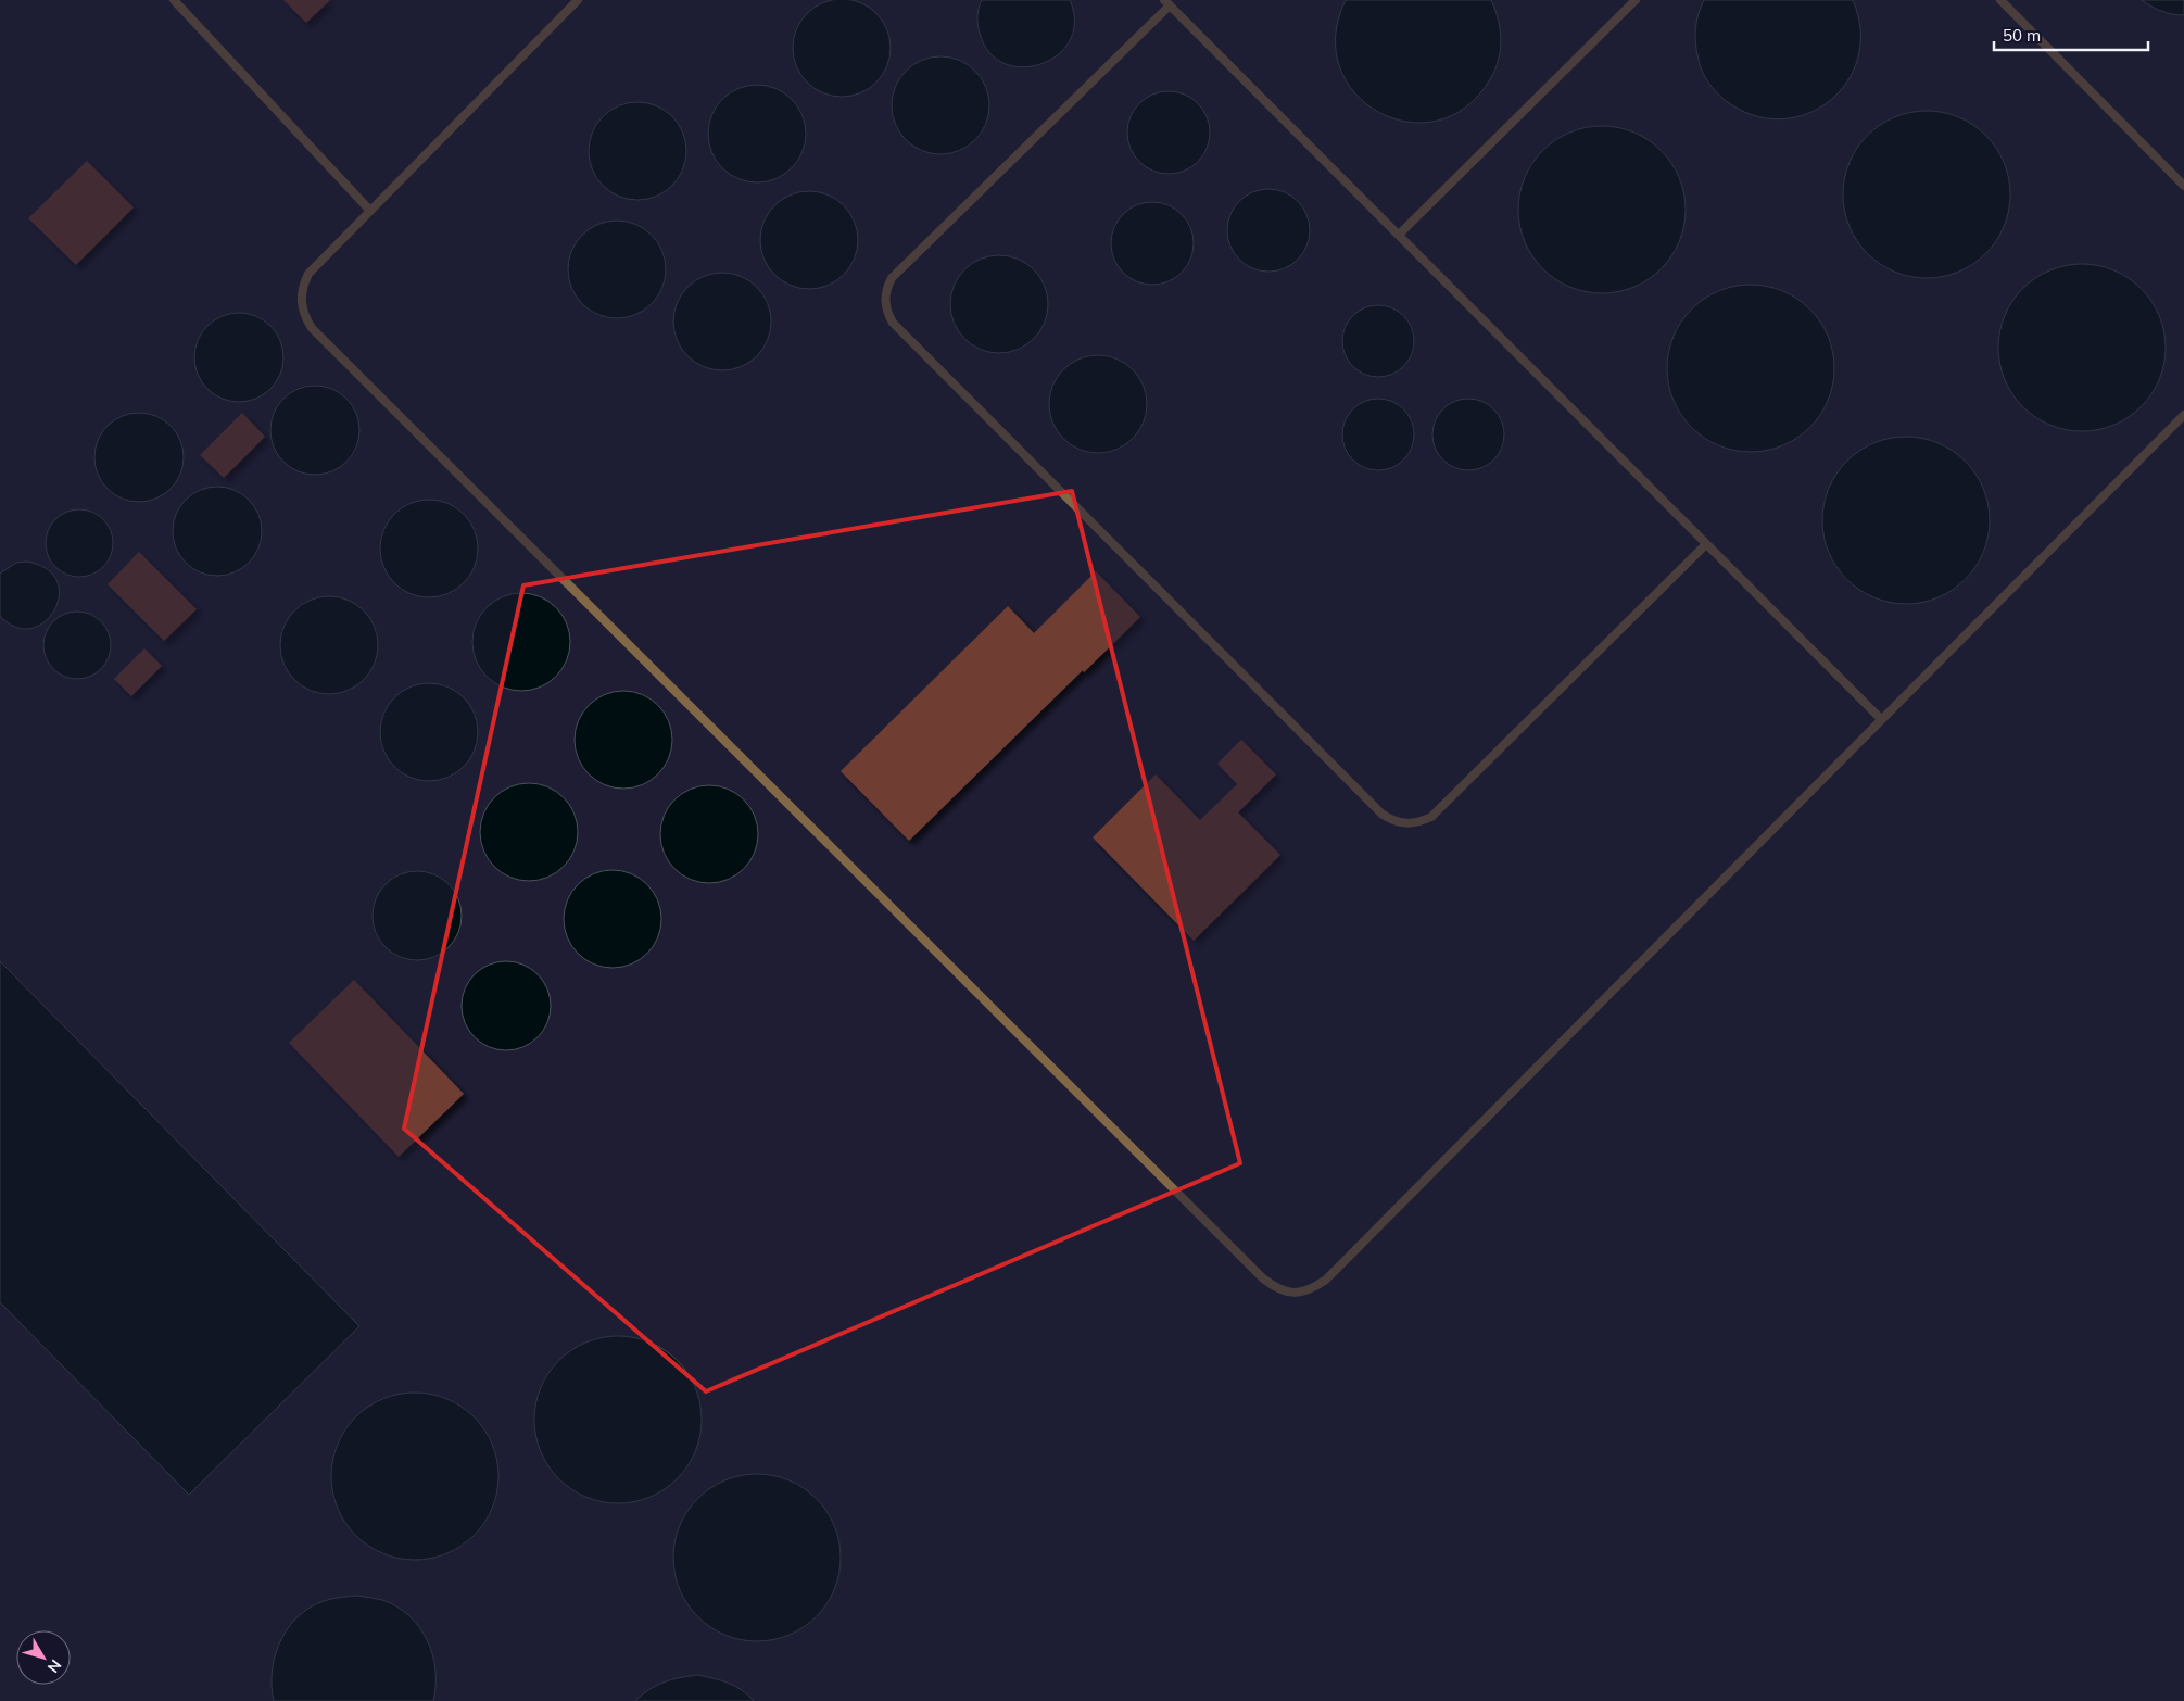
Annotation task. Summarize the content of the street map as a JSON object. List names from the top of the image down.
{
  "scale_bar": "50 m",
  "north": "bottom right"
}
